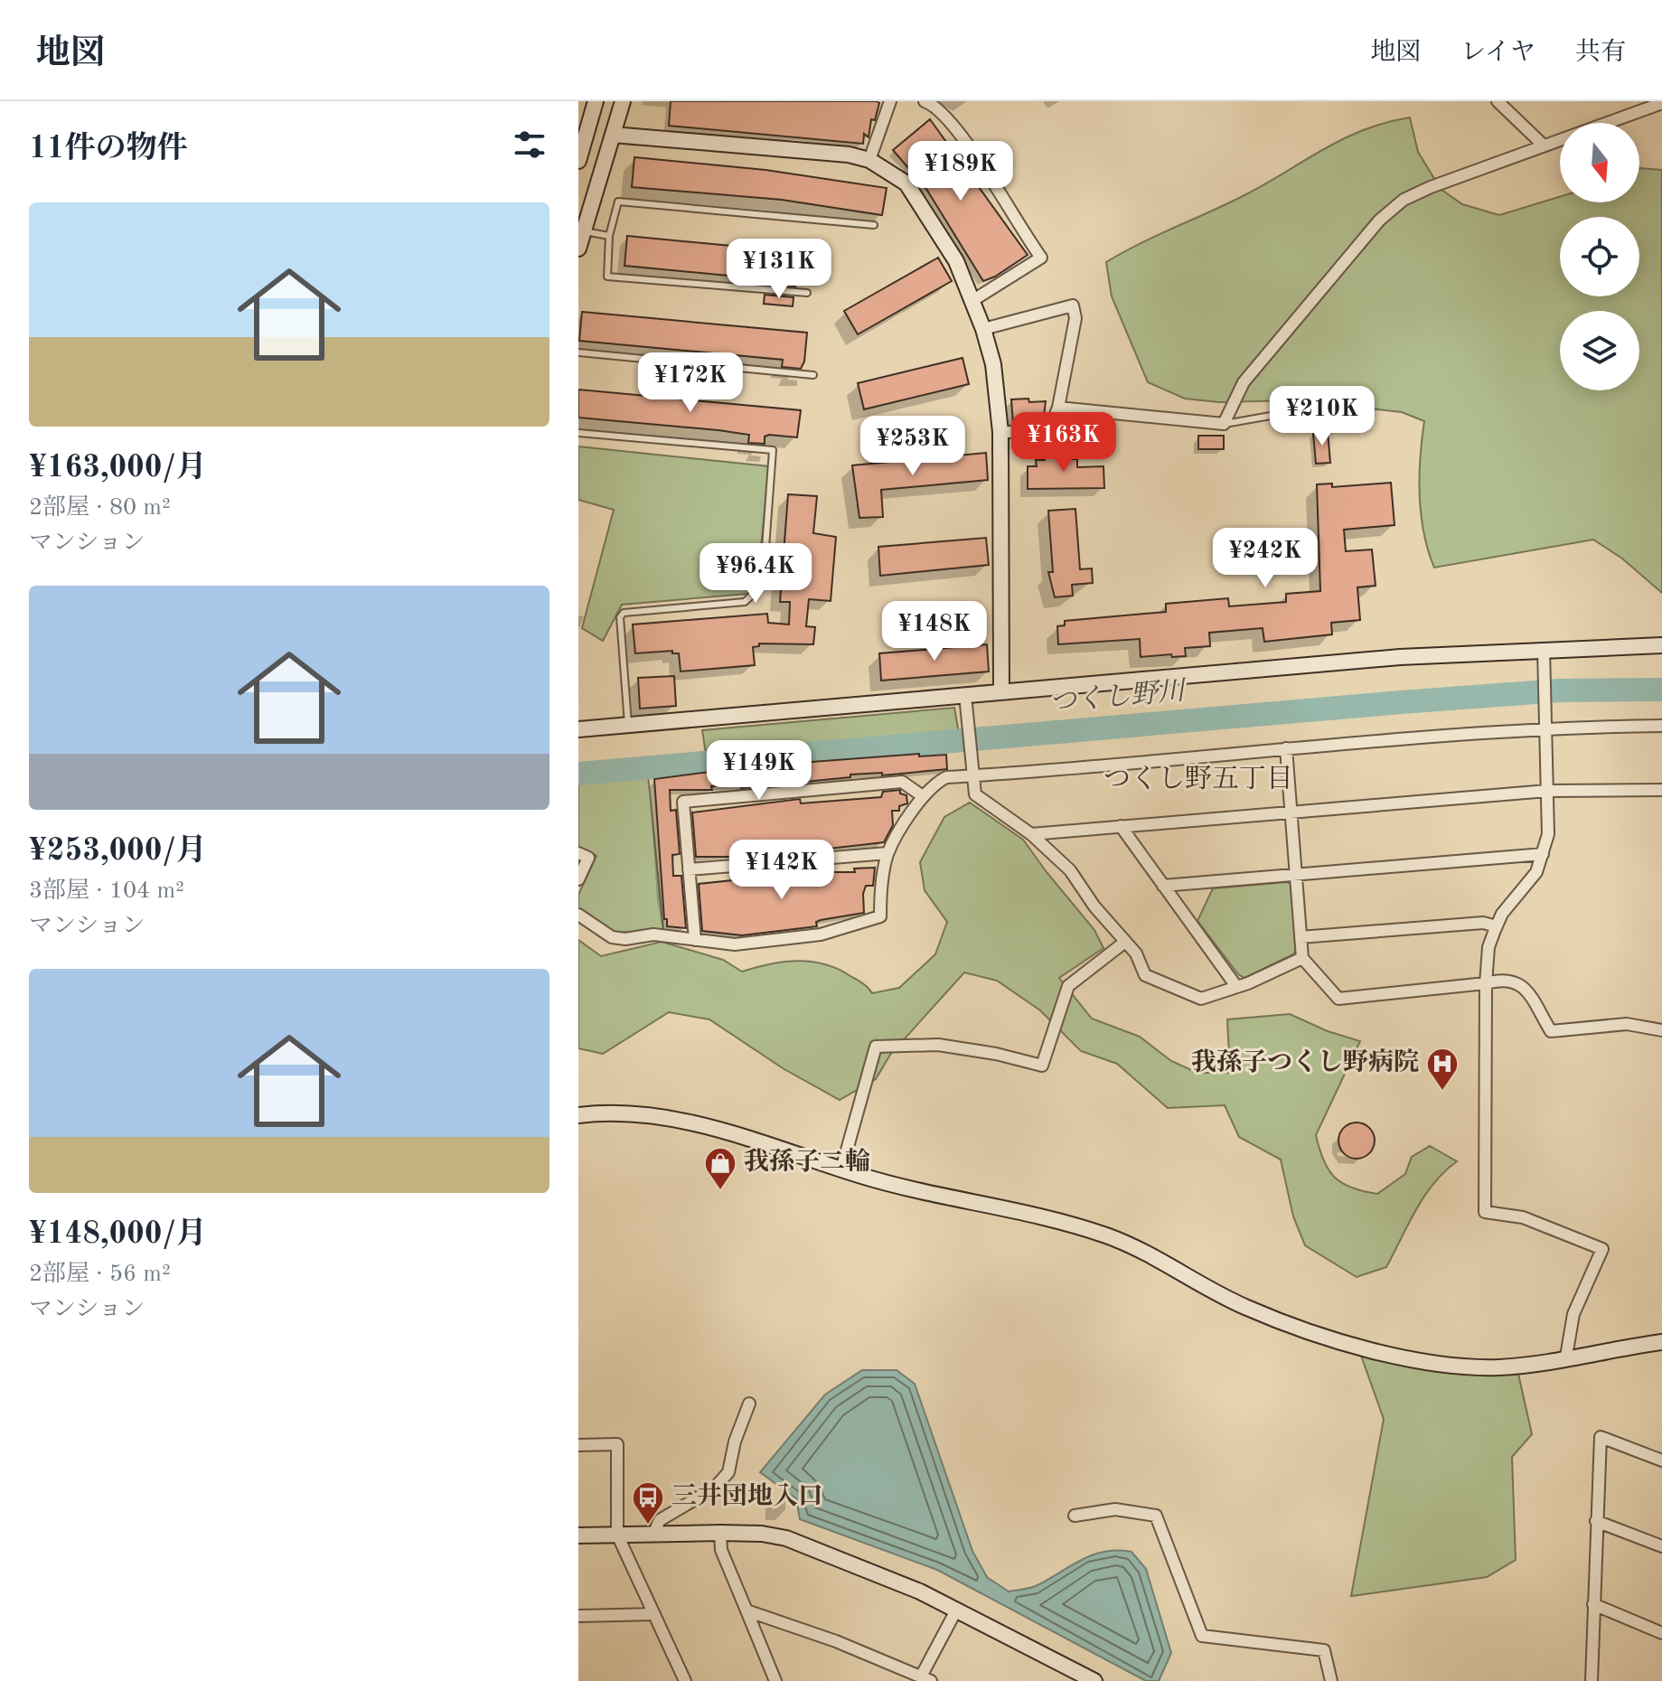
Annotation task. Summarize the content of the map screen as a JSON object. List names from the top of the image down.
{
  "districts": ["つくし野五丁目"],
  "water": ["つくし野川"],
  "places": {
    "hospital": ["我孫子つくし野病院"],
    "shop": ["我孫子二輪"],
    "bus stop": ["三井団地入口"]
  },
  "north": "bottom",
  "page": {
    "header": "地図",
    "nav": ["地図", "レイヤ", "共有"],
    "heading": "11件の物件",
    "price": [
      "¥189K",
      "¥131K",
      "¥172K",
      "¥210K",
      "¥163K",
      "¥253K",
      "¥242K",
      "¥96.4K",
      "¥148K",
      "¥149K",
      "¥142K"
    ],
    "list": [
      {
        "name": "¥163,000/月",
        "note": "2部屋 · 80 m² · マンション"
      },
      {
        "name": "¥253,000/月",
        "note": "3部屋 · 104 m² · マンション"
      },
      {
        "name": "¥148,000/月",
        "note": "2部屋 · 56 m² · マンション"
      }
    ]
  }
}
